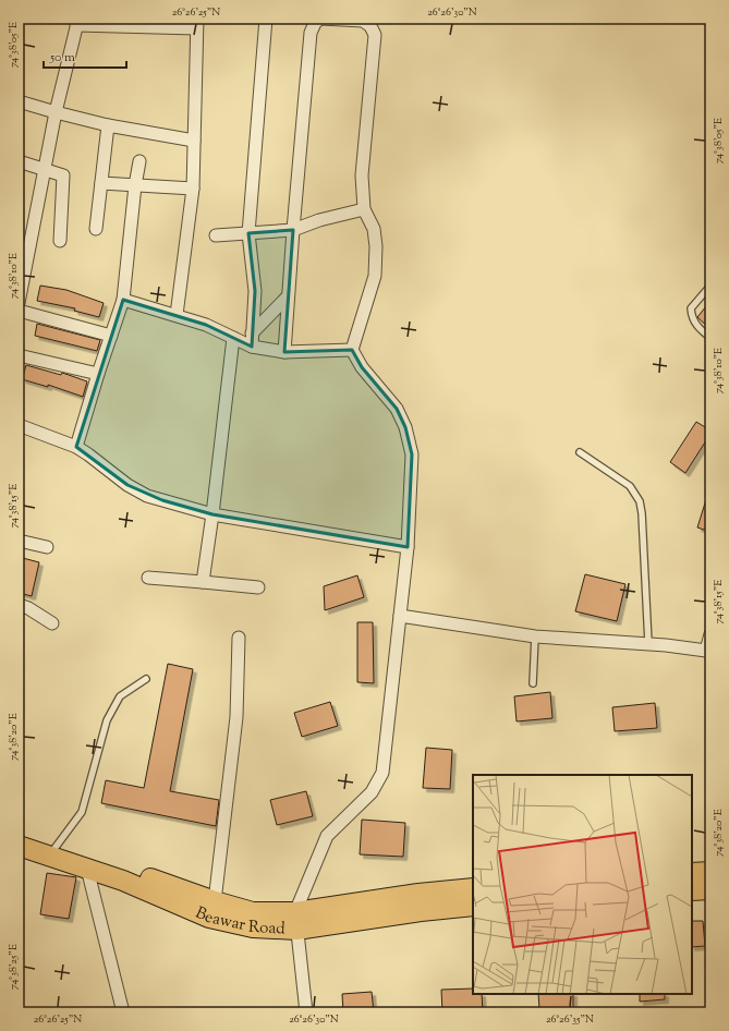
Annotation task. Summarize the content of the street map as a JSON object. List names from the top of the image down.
{
  "streets": {
    "main road": ["Beawar Road"]
  },
  "scale_bar": "50 m",
  "coordinates": [
    "26°26'25\"N",
    "26°26'30\"N",
    "74°38'05\"E",
    "74°38'10\"E",
    "74°38'15\"E",
    "74°38'20\"E",
    "74°38'25\"E",
    "26°26'35\"N"
  ]
}
